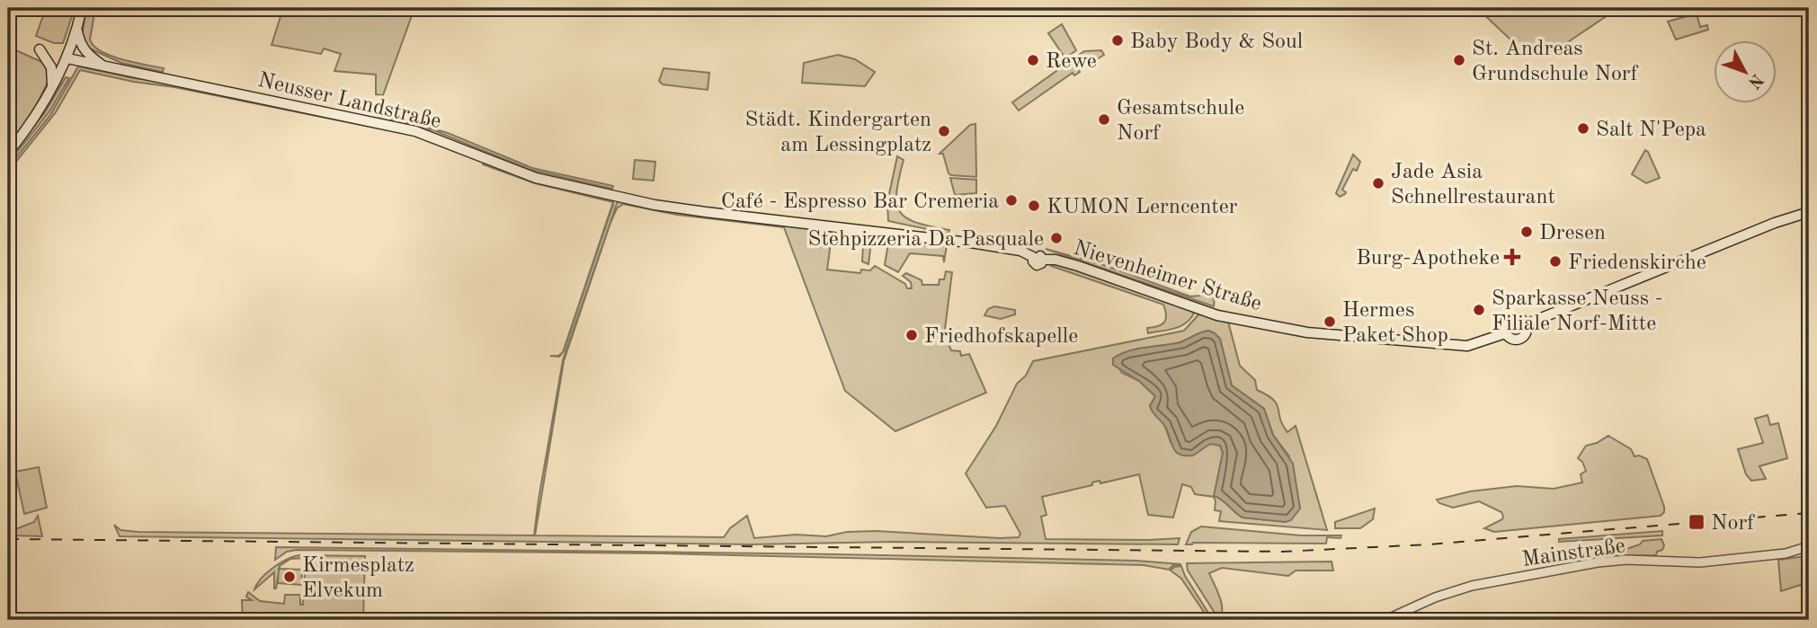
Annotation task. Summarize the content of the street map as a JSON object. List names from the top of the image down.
{
  "streets": {
    "main road": ["Neusser Landstraße", "Nievenheimer Straße"],
    "street": ["Mainstraße"]
  },
  "crossings": [
    ["Neusser Landstraße", "Nievenheimer Straße"]
  ],
  "places": {
    "other": [
      "Baby Body & Soul",
      "Rewe",
      "St. Andreas Grundschule Norf",
      "Gesamtschule Norf",
      "Salt N'Pepa",
      "Städt. Kindergarten am Lessingplatz",
      "Jade Asia Schnellrestaurant",
      "Café - Espresso Bar Cremeria",
      "KUMON Lerncenter",
      "Dresen",
      "Stehpizzeria Da Pasquale",
      "Friedenskirche",
      "Sparkasse Neuss - Filiale Norf-Mitte",
      "Hermes Paket Shop",
      "Friedhofskapelle",
      "Kirmesplatz Elvekum"
    ],
    "health": ["Burg-Apotheke"],
    "transit": ["Norf"]
  },
  "north": "bottom right"
}
